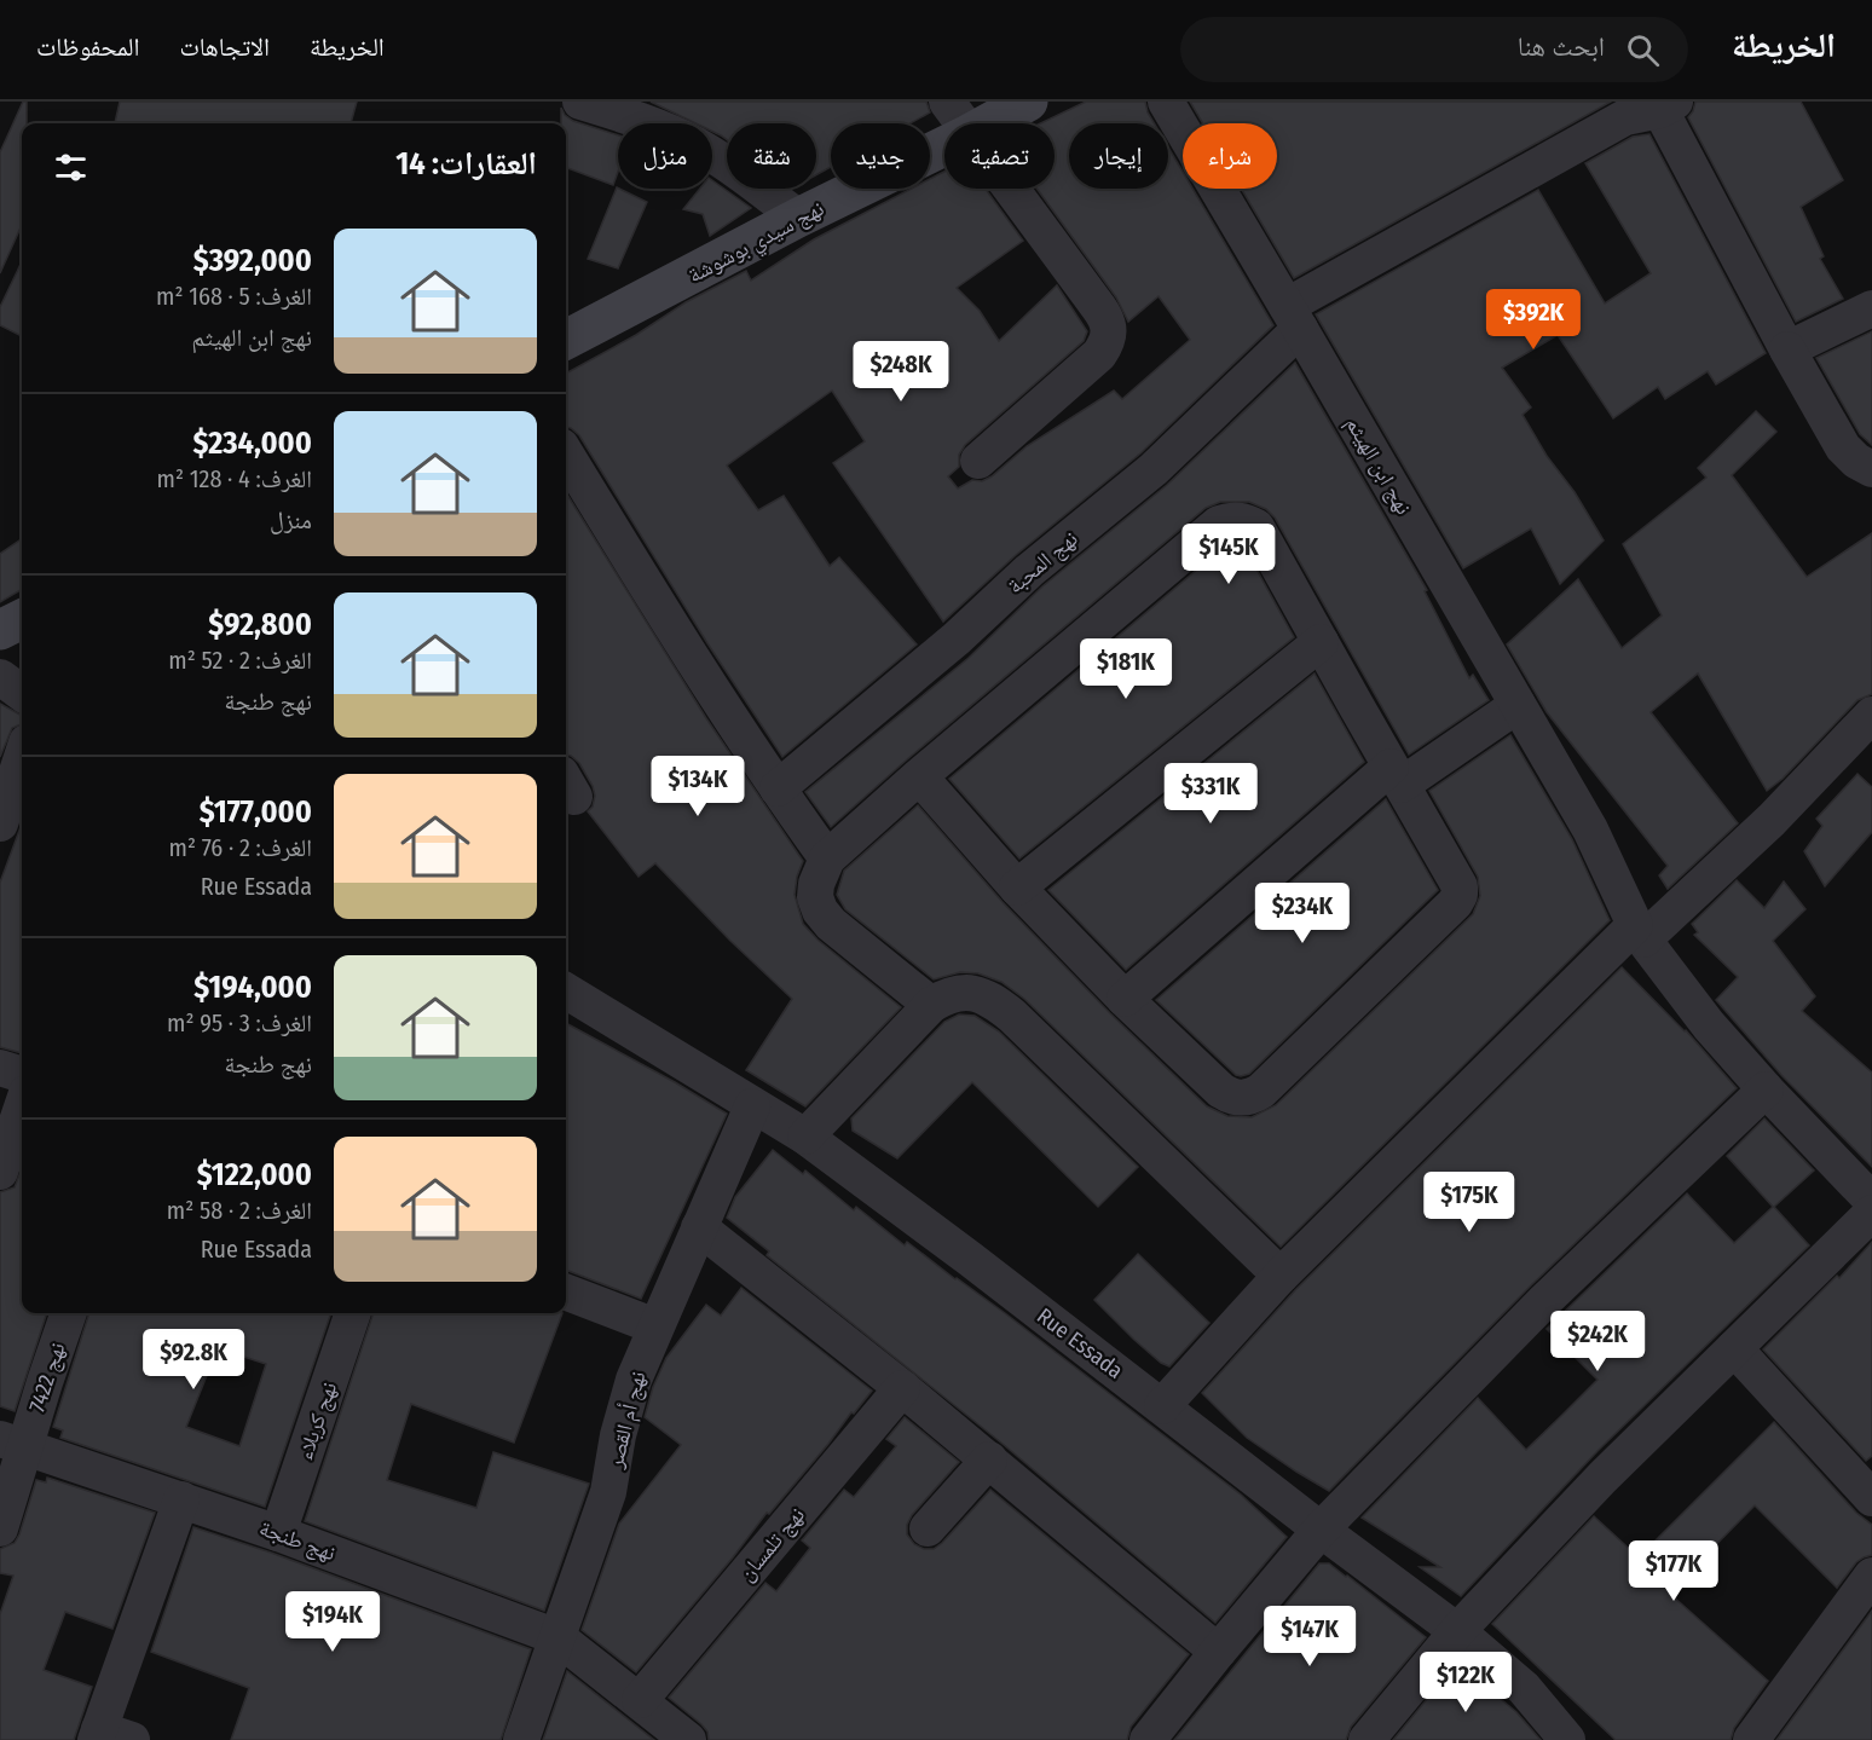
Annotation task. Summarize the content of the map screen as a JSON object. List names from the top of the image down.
{
  "streets": {
    "street": [
      "نهج سيدي بوشوشة",
      "نهج ابن الهيثم",
      "نهج المحبة",
      "Rue Essada",
      "نهج 7422",
      "نهج أم القصر",
      "نهج كربلاء",
      "نهج طنجة",
      "نهج تلمسان"
    ]
  },
  "crossings": [
    ["نهج ابن الهيثم", "نهج المحبة"],
    ["Rue Essada", "نهج أم القصر"],
    ["نهج 7422", "نهج طنجة"],
    ["نهج أم القصر", "نهج طنجة"],
    ["نهج كربلاء", "نهج طنجة"],
    ["نهج طنجة", "نهج تلمسان"]
  ],
  "page": {
    "header": "الخريطة",
    "search": "ابحث هنا",
    "nav": ["الخريطة", "الاتجاهات", "المحفوظات"],
    "chip": [
      "شراء",
      "إيجار",
      "تصفية",
      "جديد",
      "شقة",
      "منزل"
    ],
    "heading": "العقارات: 14",
    "list": [
      {
        "name": "$392,000",
        "note": "الغرف: 5 · 168 m² · نهج ابن الهيثم"
      },
      {
        "name": "$234,000",
        "note": "الغرف: 4 · 128 m² · منزل"
      },
      {
        "name": "$92,800",
        "note": "الغرف: 2 · 52 m² · نهج طنجة"
      },
      {
        "name": "$177,000",
        "note": "الغرف: 2 · 76 m² · Rue Essada"
      },
      {
        "name": "$194,000",
        "note": "الغرف: 3 · 95 m² · نهج طنجة"
      },
      {
        "name": "$122,000",
        "note": "الغرف: 2 · 58 m² · Rue Essada"
      }
    ],
    "price": [
      "$392K",
      "$248K",
      "$145K",
      "$181K",
      "$134K",
      "$331K",
      "$234K",
      "$175K",
      "$242K",
      "$92.8K",
      "$177K",
      "$194K",
      "$147K",
      "$122K"
    ]
  }
}
